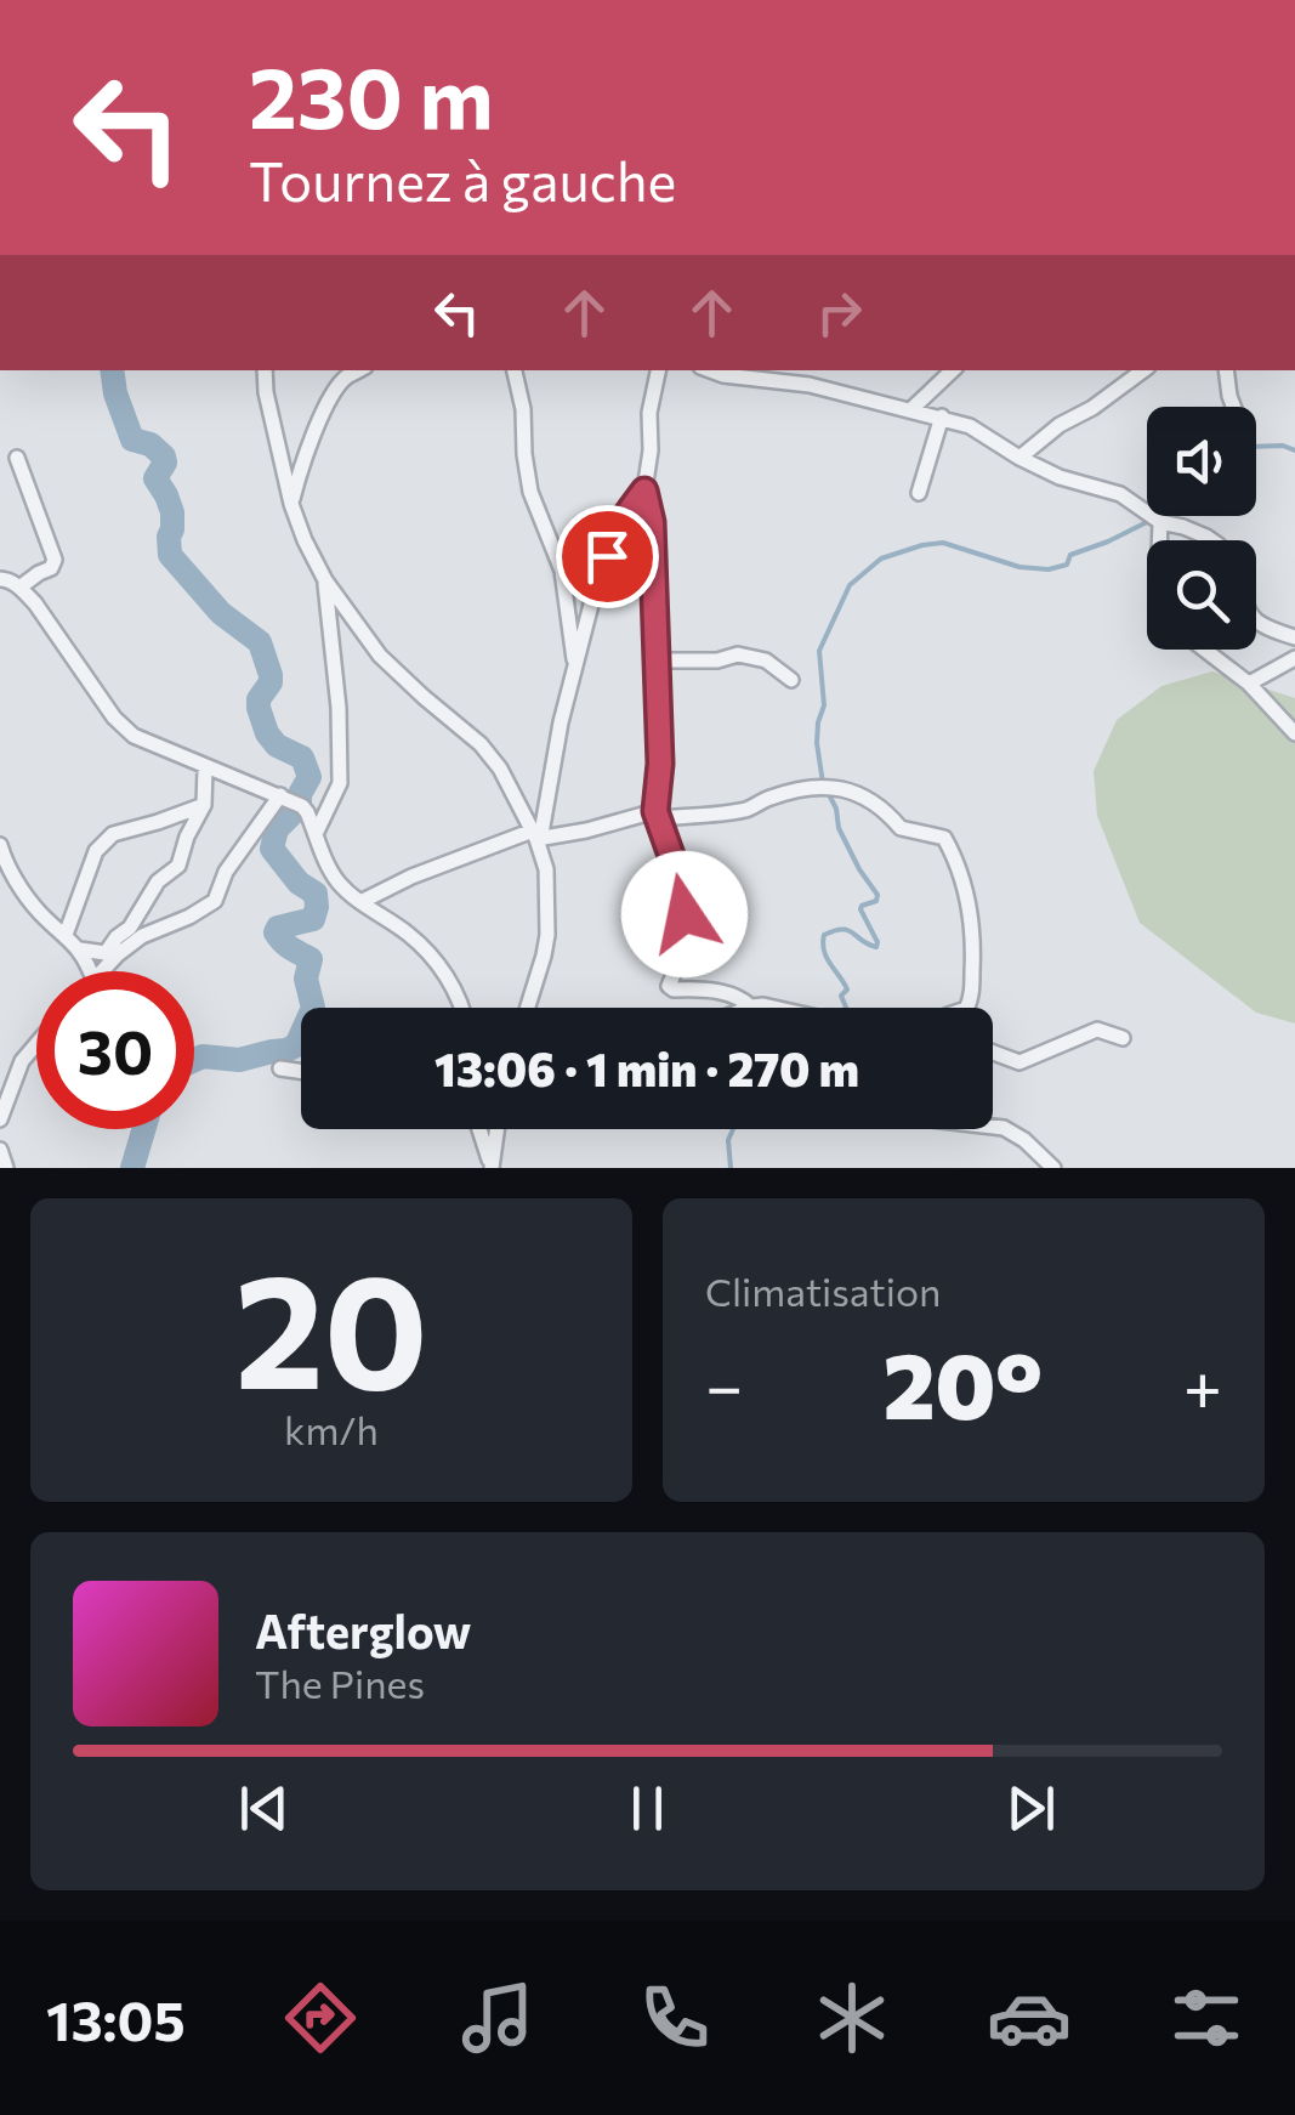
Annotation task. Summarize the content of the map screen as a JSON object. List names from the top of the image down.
{
  "page": {
    "turn": ["230 m", "Tournez à gauche"],
    "limit": "30",
    "trip": "13:06 · 1 min · 270 m",
    "tile": [
      ["20", "km/h"],
      "Climatisation"
    ],
    "heat": ["−", "20°", "+"],
    "song": ["Afterglow", "The Pines"],
    "tabs": "13:05"
  }
}
